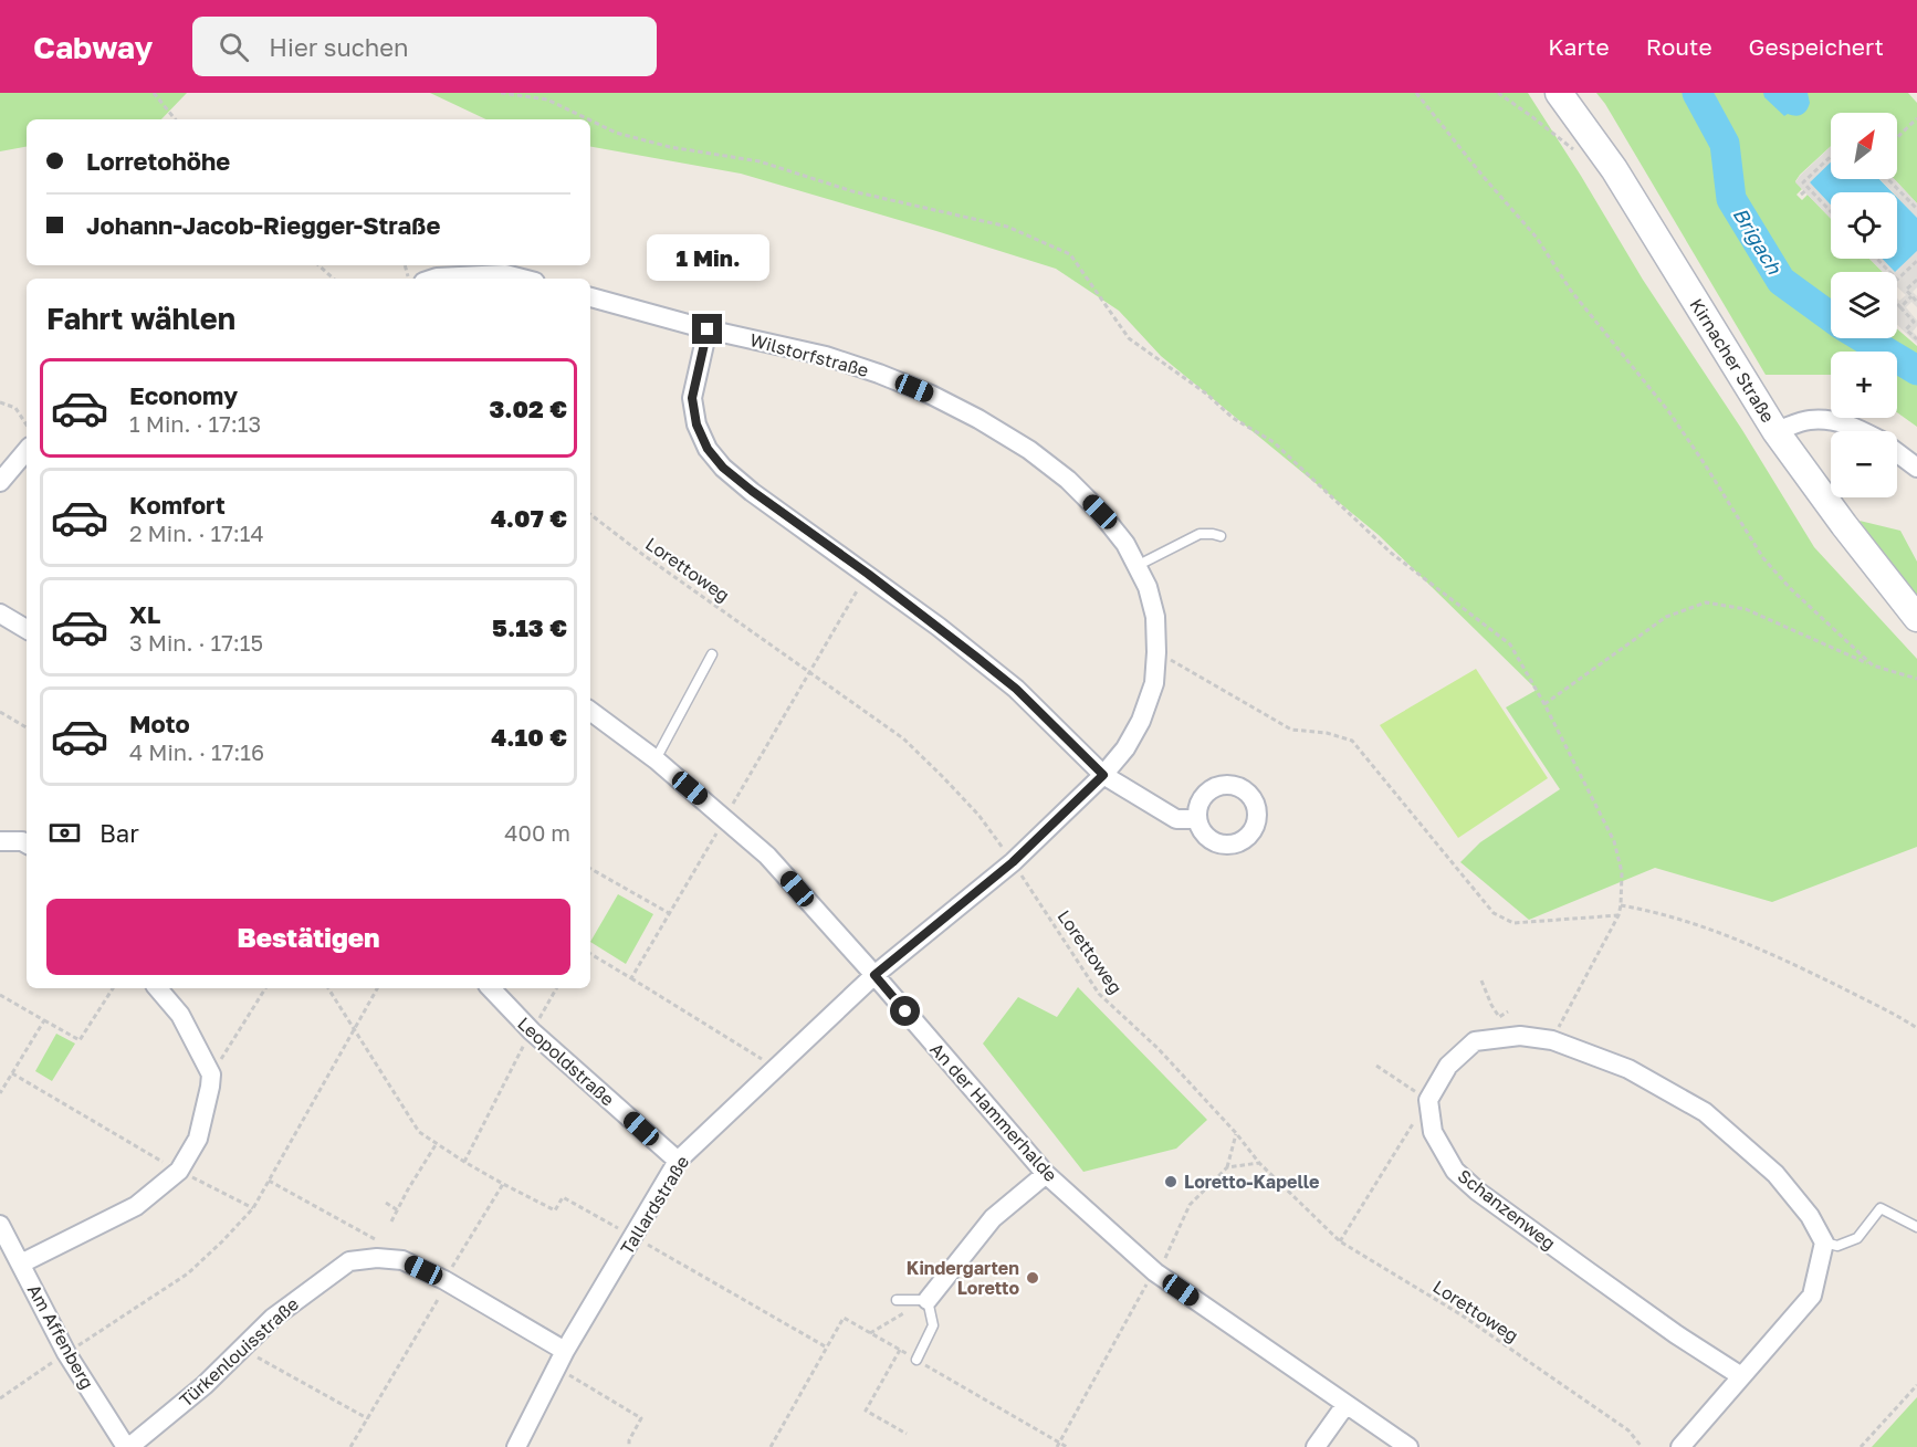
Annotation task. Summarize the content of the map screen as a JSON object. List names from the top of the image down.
{
  "streets": {
    "main road": ["Kirnacher Straße"],
    "street": [
      "Wilstorfstraße",
      "Leopoldstraße",
      "An der Hammerhalde",
      "Tallardstraße",
      "Schanzenweg",
      "Am Affenberg",
      "Türkenlouisstraße"
    ],
    "path": ["Lorettoweg"]
  },
  "crossings": [
    ["Wilstorfstraße", "Lorettoweg"],
    ["Wilstorfstraße", "An der Hammerhalde"],
    ["Wilstorfstraße", "Tallardstraße"],
    ["Leopoldstraße", "Tallardstraße"],
    ["An der Hammerhalde", "Tallardstraße"],
    ["Tallardstraße", "Türkenlouisstraße"],
    ["Am Affenberg", "Türkenlouisstraße"]
  ],
  "water": ["Brigach"],
  "places": ["Loretto-Kapelle", "Kindergarten Loretto"],
  "north": "top right",
  "page": {
    "header": "Cabway",
    "search": "Hier suchen",
    "nav": ["Karte", "Route", "Gespeichert"],
    "map_buttons": ["+", "−"],
    "banner": ["Lorretohöhe", "Johann-Jacob-Riegger-Straße"],
    "bubble": "1 Min.",
    "heading": "Fahrt wählen",
    "list": [
      {
        "name": "Economy",
        "note": "1 Min. · 17:13",
        "value": "3.02 €"
      },
      {
        "name": "Komfort",
        "note": "2 Min. · 17:14",
        "value": "4.07 €"
      },
      {
        "name": "XL",
        "note": "3 Min. · 17:15",
        "value": "5.13 €"
      },
      {
        "name": "Moto",
        "note": "4 Min. · 17:16",
        "value": "4.10 €"
      }
    ],
    "pay": ["Bar", "400 m"],
    "buttons": "Bestätigen"
  }
}
